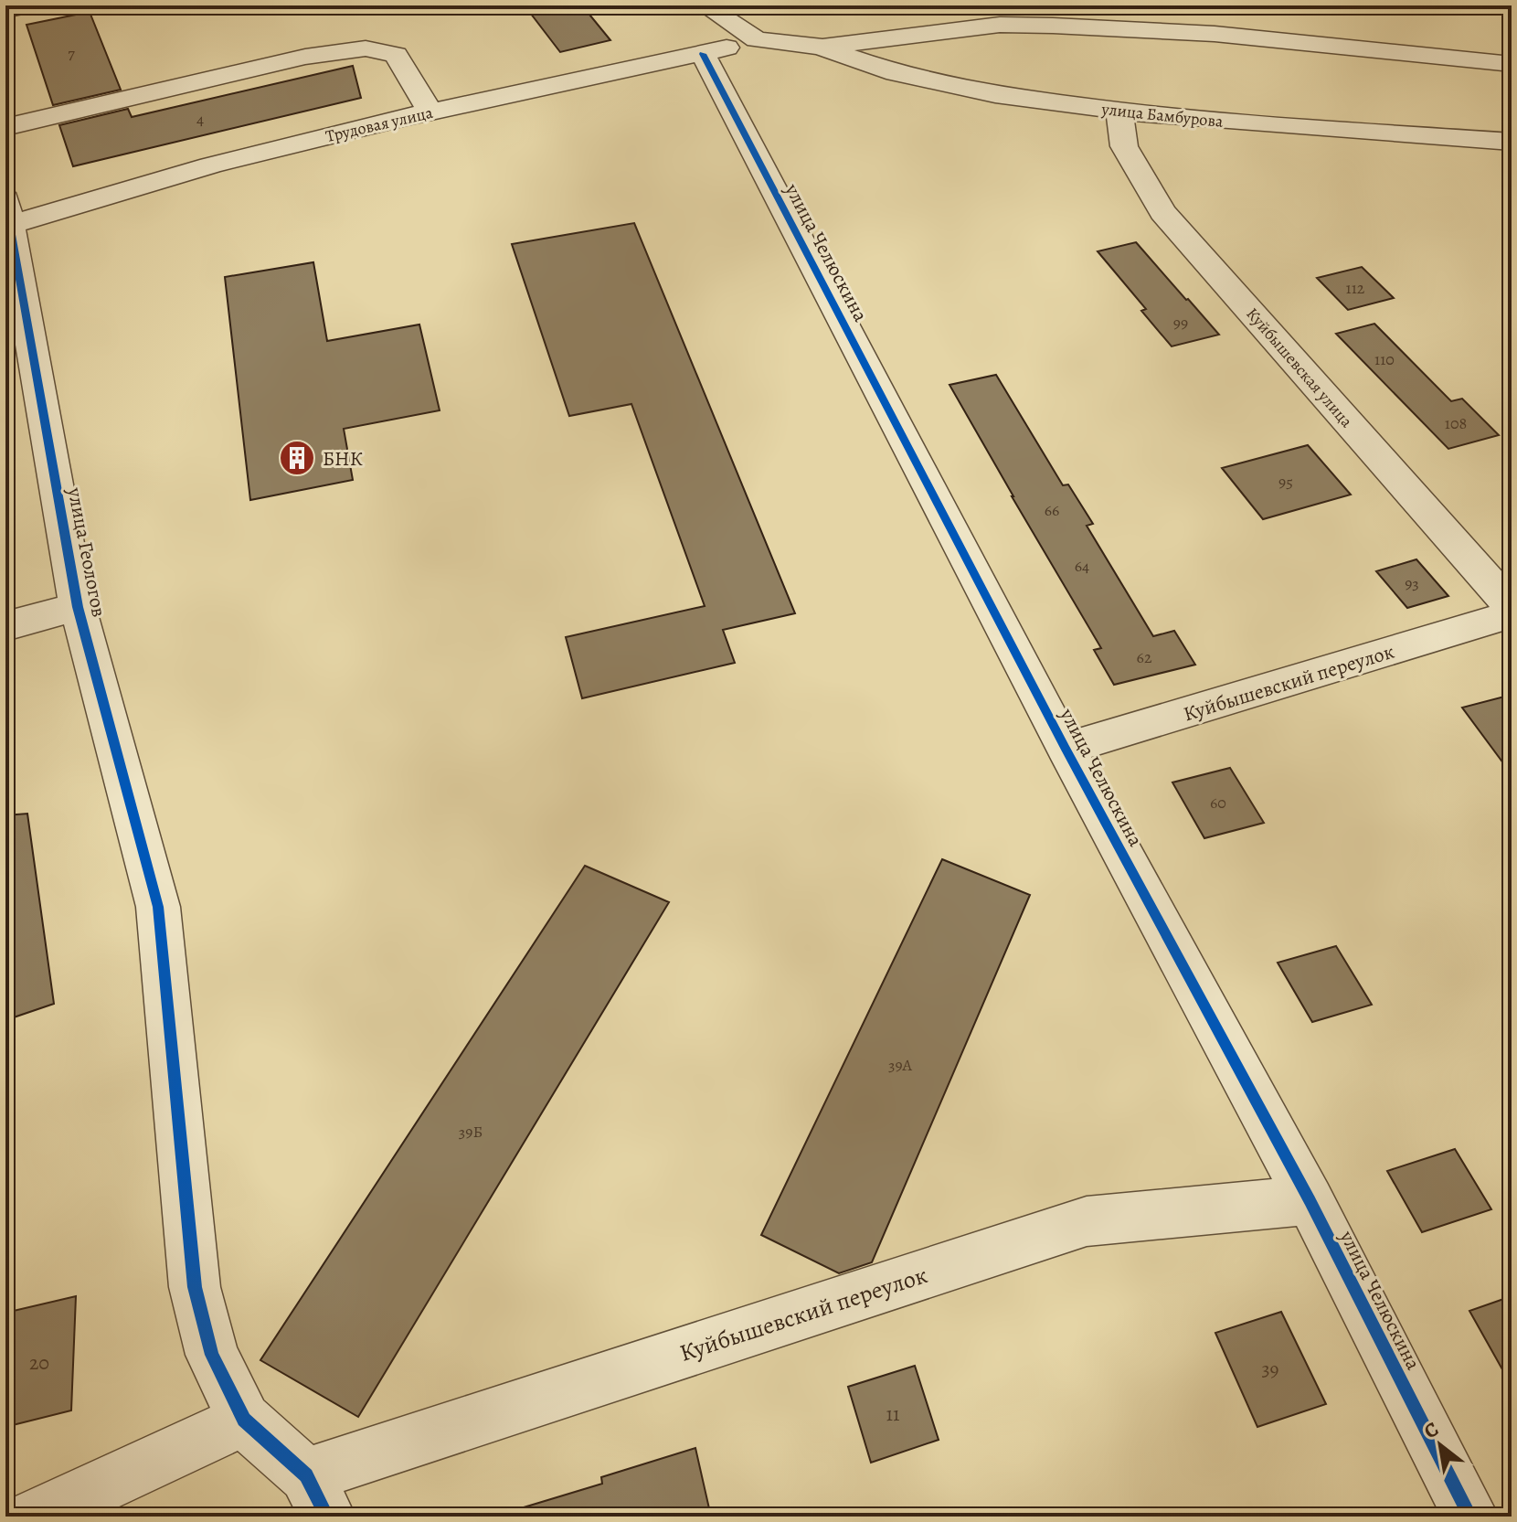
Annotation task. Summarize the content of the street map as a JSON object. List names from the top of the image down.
{
  "streets": {
    "street": [
      "улица Бамбурова",
      "Трудовая улица",
      "улица Челюскина",
      "Куйбышевская улица",
      "улица Геологов",
      "Куйбышевский переулок"
    ]
  },
  "crossings": [
    ["улица Бамбурова", "Куйбышевская улица"],
    ["Трудовая улица", "улица Челюскина"],
    ["Трудовая улица", "улица Геологов"],
    ["улица Челюскина", "Куйбышевский переулок"]
  ],
  "places": {
    "building": ["БНК"]
  },
  "house_numbers": [
    "7",
    "4",
    "112",
    "99",
    "110",
    "108",
    "95",
    "66",
    "64",
    "93",
    "62",
    "60",
    "39А",
    "39Б",
    "20",
    "39",
    "11"
  ],
  "north": "top left"
}
